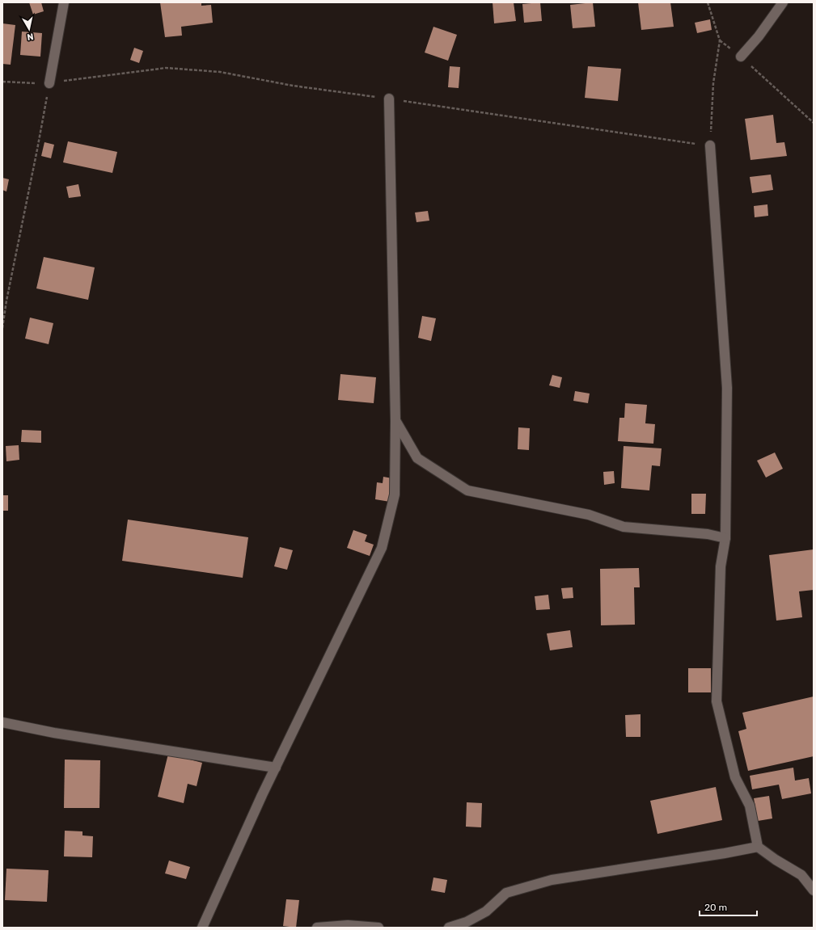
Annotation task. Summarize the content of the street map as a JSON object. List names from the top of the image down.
{
  "scale_bar": "20 m",
  "north": "bottom"
}
